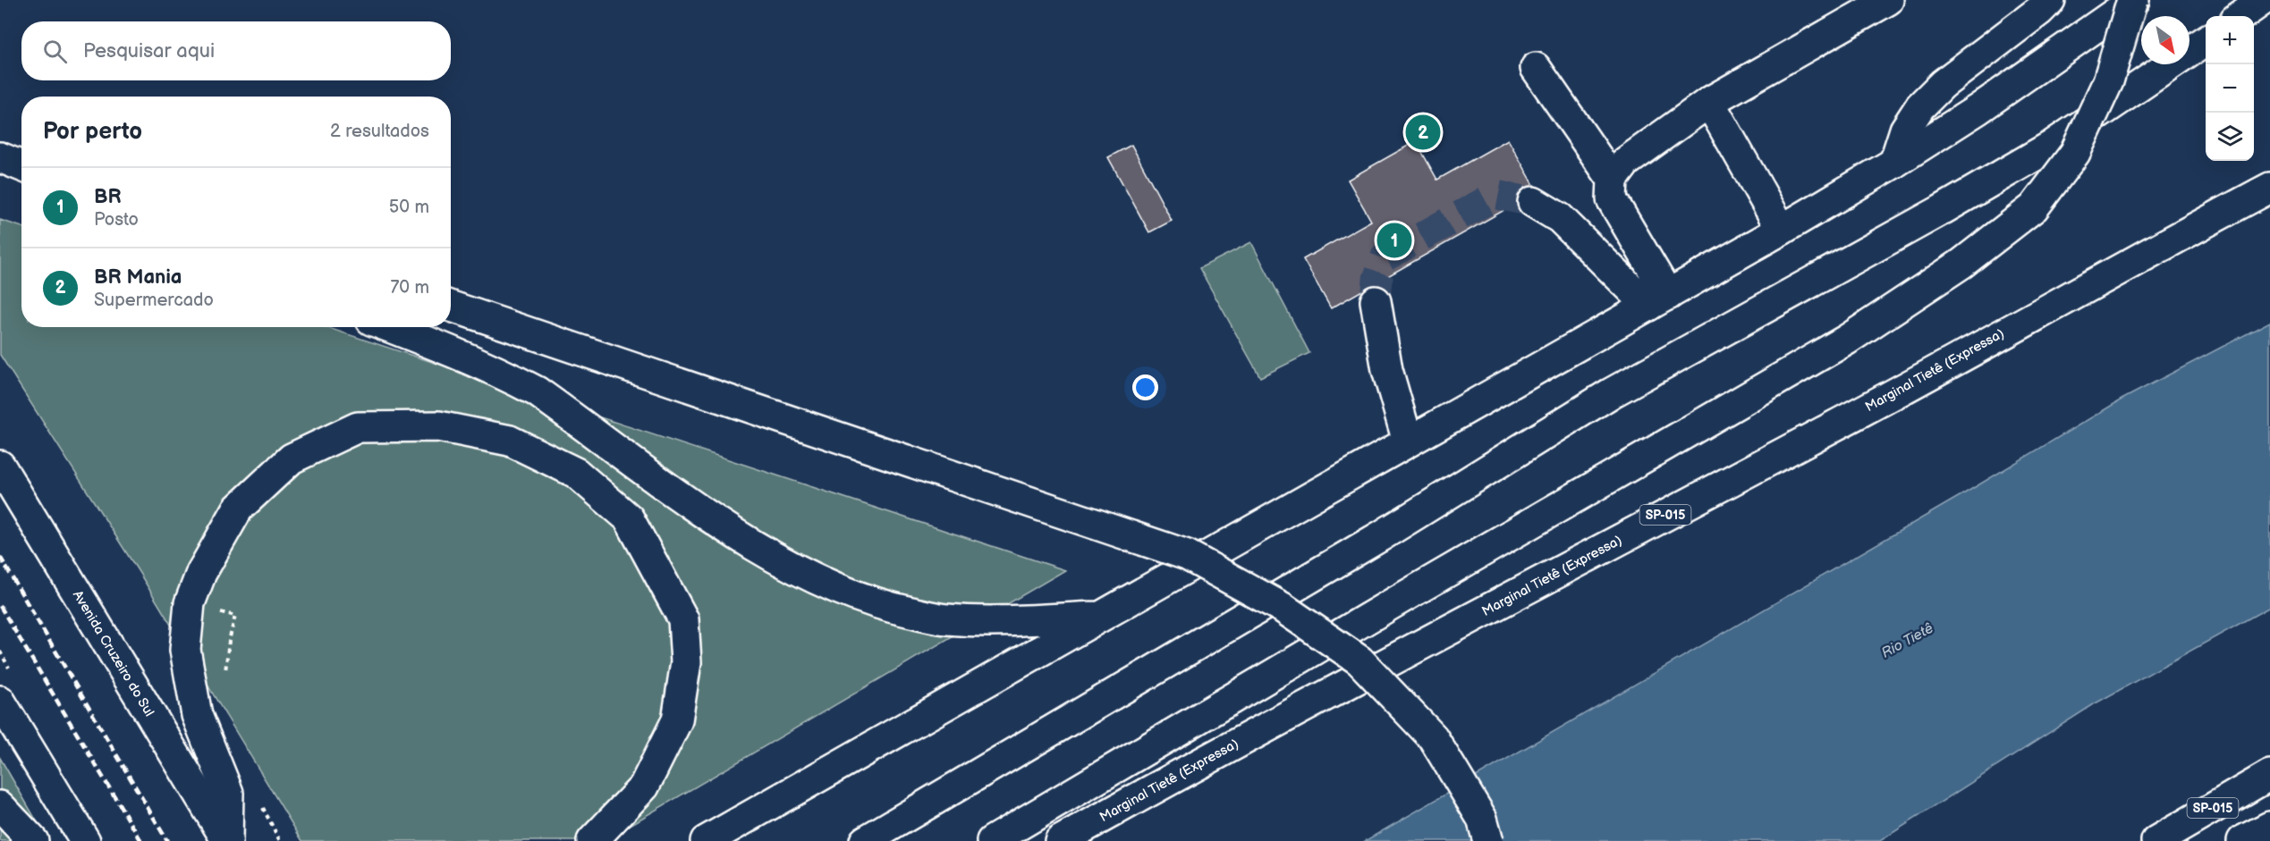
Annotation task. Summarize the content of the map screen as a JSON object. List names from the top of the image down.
{
  "streets": {
    "main road": ["Marginal Tietê (Expressa)", "SP-015", "Avenida Cruzeiro do Sul"]
  },
  "water": ["Rio Tietê"],
  "north": "bottom right",
  "page": {
    "map_buttons": ["+", "−"],
    "search": "Pesquisar aqui",
    "heading": ["Por perto", "2 resultados"],
    "pins": ["2", "1"],
    "list": [
      {
        "mark": "1",
        "name": "BR",
        "note": "Posto",
        "value": "50 m"
      },
      {
        "mark": "2",
        "name": "BR Mania",
        "note": "Supermercado",
        "value": "70 m"
      }
    ]
  }
}
